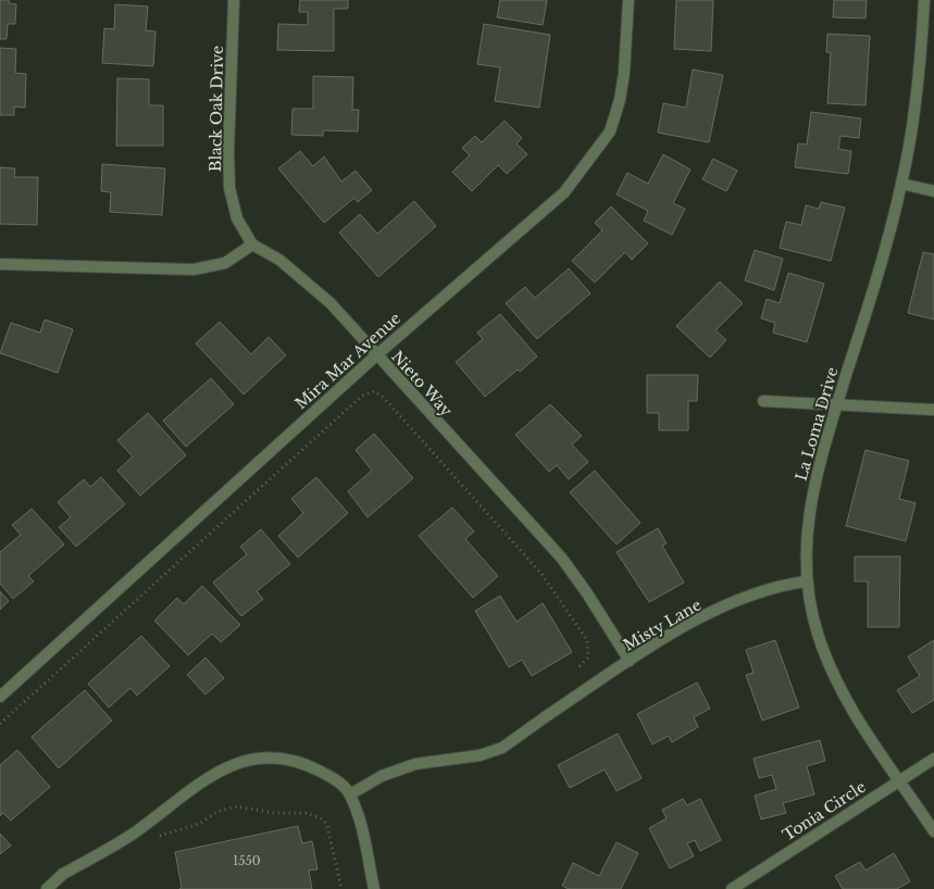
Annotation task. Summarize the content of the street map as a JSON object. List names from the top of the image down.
{
  "streets": {
    "street": [
      "Black Oak Drive",
      "Mira Mar Avenue",
      "Nieto Way",
      "La Loma Drive",
      "Misty Lane",
      "Tonia Circle"
    ]
  },
  "crossings": [
    ["Black Oak Drive", "Nieto Way"],
    ["Mira Mar Avenue", "Nieto Way"],
    ["Nieto Way", "Misty Lane"],
    ["La Loma Drive", "Misty Lane"],
    ["La Loma Drive", "Tonia Circle"]
  ],
  "house_numbers": ["1550"]
}
